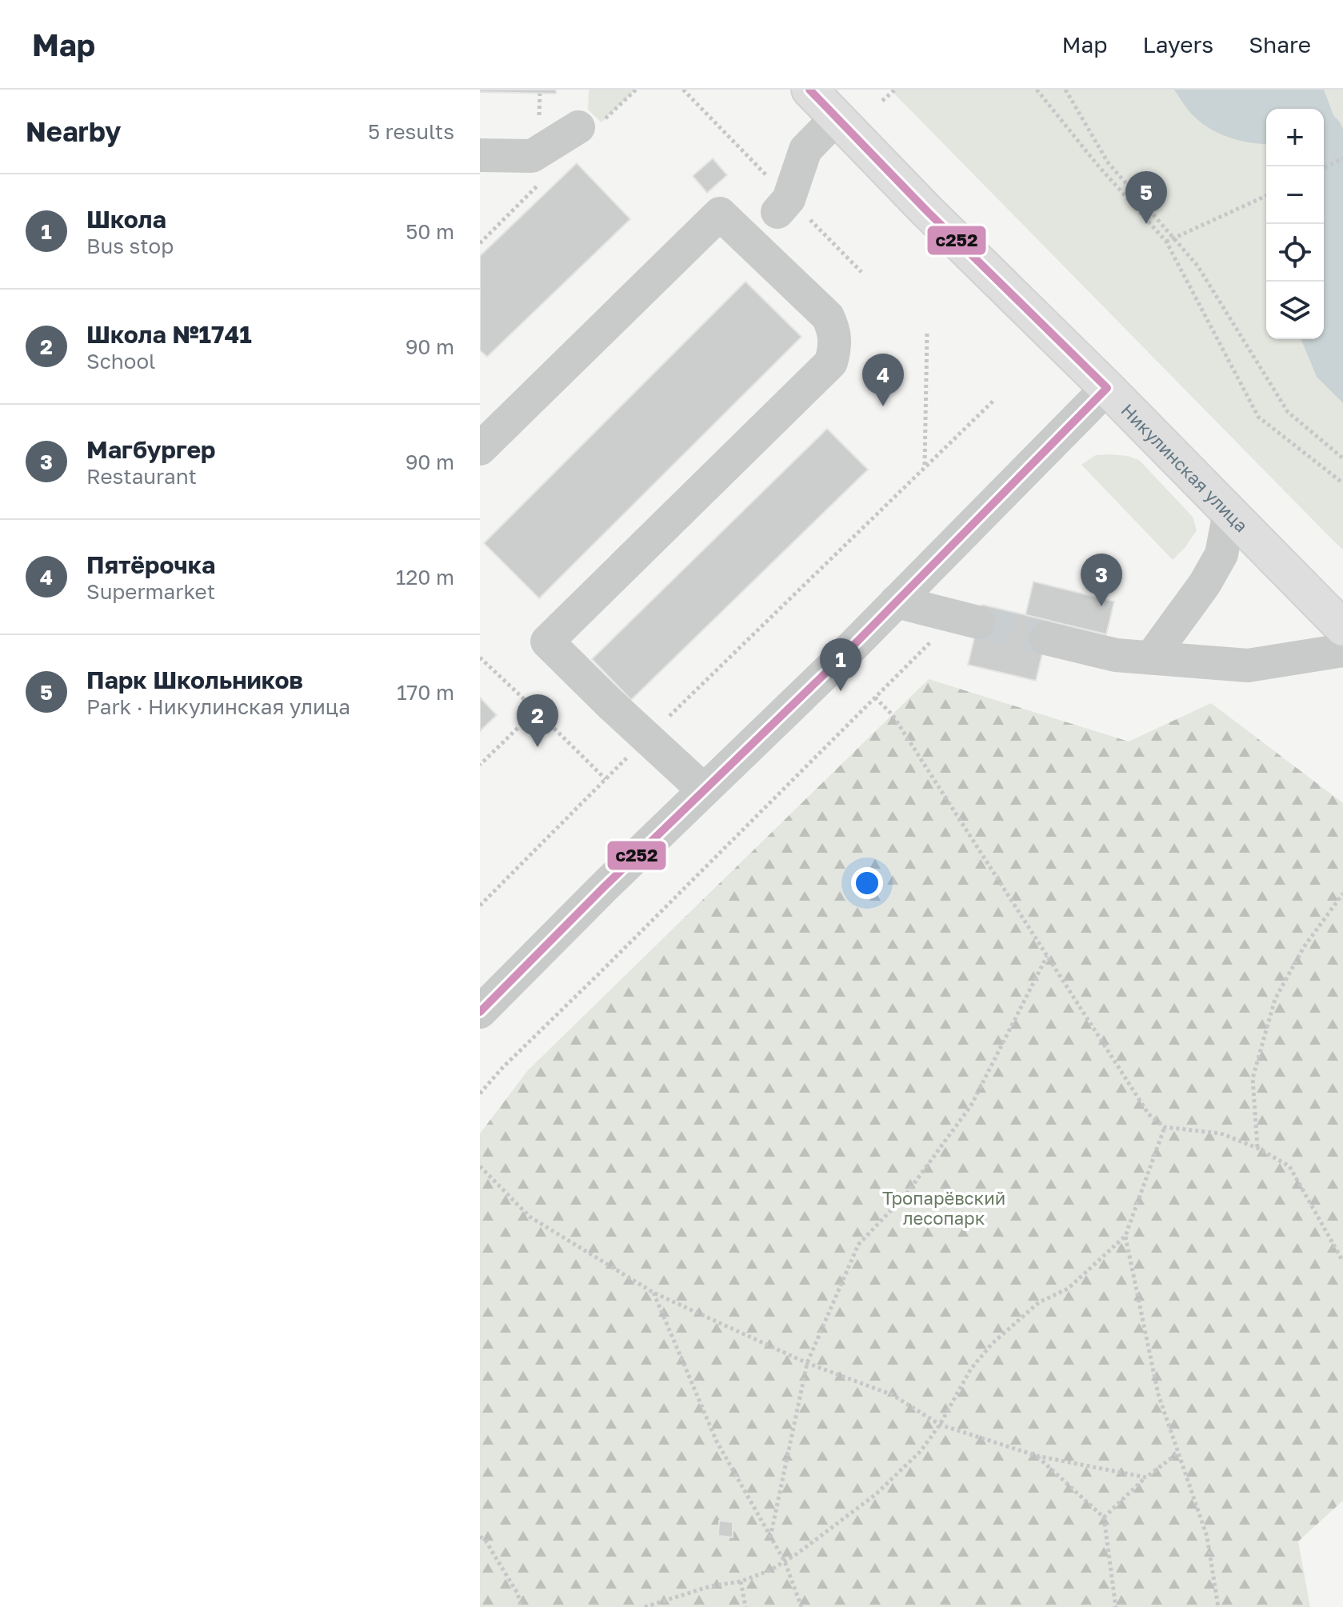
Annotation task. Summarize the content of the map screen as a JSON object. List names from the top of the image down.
{
  "streets": {
    "main road": ["Никулинская улица"]
  },
  "parks": ["Тропарёвский лесопарк"],
  "lines": ["transit line с252"],
  "page": {
    "header": "Map",
    "nav": ["Map", "Layers", "Share"],
    "heading": ["Nearby", "5 results"],
    "map_buttons": ["+", "−"],
    "pins": [
      "5",
      "4",
      "3",
      "1",
      "2"
    ],
    "list": [
      {
        "mark": "1",
        "name": "Школа",
        "note": "Bus stop",
        "value": "50 m"
      },
      {
        "mark": "2",
        "name": "Школа №1741",
        "note": "School",
        "value": "90 m"
      },
      {
        "mark": "3",
        "name": "Магбургер",
        "note": "Restaurant",
        "value": "90 m"
      },
      {
        "mark": "4",
        "name": "Пятёрочка",
        "note": "Supermarket",
        "value": "120 m"
      },
      {
        "mark": "5",
        "name": "Парк Школьников",
        "note": "Park · Никулинская улица",
        "value": "170 m"
      }
    ]
  }
}
